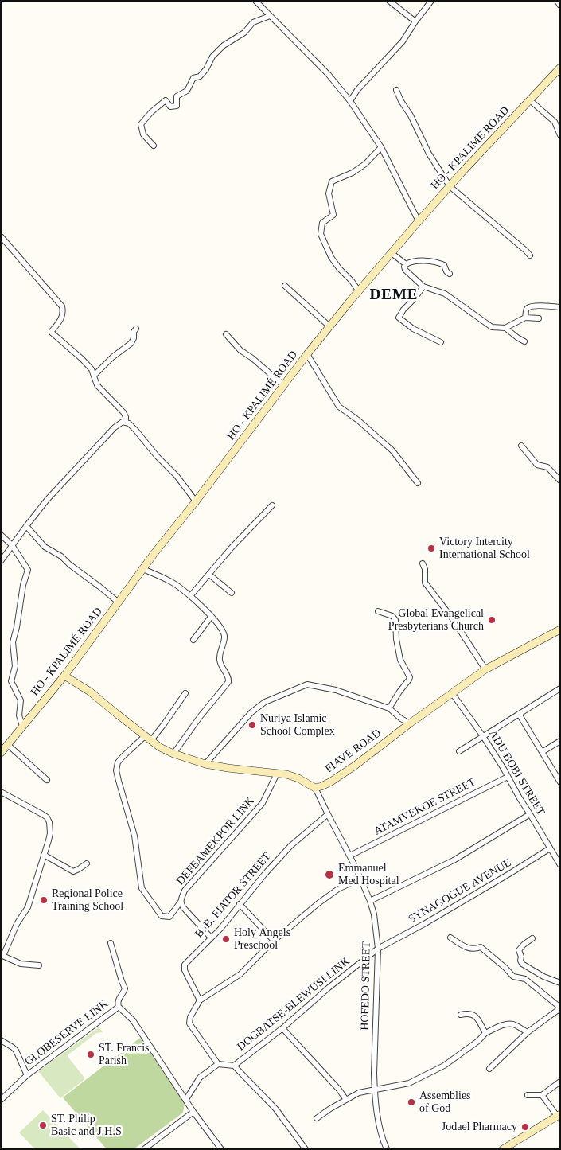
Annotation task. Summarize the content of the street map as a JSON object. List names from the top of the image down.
{
  "streets": {
    "main road": ["HO - KPALIMÉ ROAD", "FIAVE ROAD"],
    "street": [
      "ADU BOBI STREET",
      "ATAMVEKOE STREET",
      "DEFEAMEKPOR LINK",
      "SYNAGOGUE AVENUE",
      "B. B. FIATOR STREET",
      "HOFEDO STREET",
      "DOGBATSE-BLEWUSI LINK",
      "GLOBESERVE LINK"
    ]
  },
  "crossings": [
    ["FIAVE ROAD", "ADU BOBI STREET"],
    ["FIAVE ROAD", "HOFEDO STREET"],
    ["ADU BOBI STREET", "ATAMVEKOE STREET"],
    ["ADU BOBI STREET", "SYNAGOGUE AVENUE"],
    ["ATAMVEKOE STREET", "HOFEDO STREET"],
    ["DEFEAMEKPOR LINK", "B. B. FIATOR STREET"],
    ["SYNAGOGUE AVENUE", "HOFEDO STREET"],
    ["SYNAGOGUE AVENUE", "DOGBATSE-BLEWUSI LINK"],
    ["B. B. FIATOR STREET", "HOFEDO STREET"],
    ["HOFEDO STREET", "DOGBATSE-BLEWUSI LINK"]
  ],
  "districts": ["DEME"],
  "places": [
    "Victory Intercity International School",
    "Global Evangelical Presbyterians Church",
    "Nuriya Islamic School Complex",
    "Emmanuel Med Hospital",
    "Regional Police Training School",
    "Holy Angels Preschool",
    "ST. Francis Parish",
    "Assemblies of God",
    "ST. Philip Basic and J.H.S",
    "Jodael Pharmacy"
  ]
}
